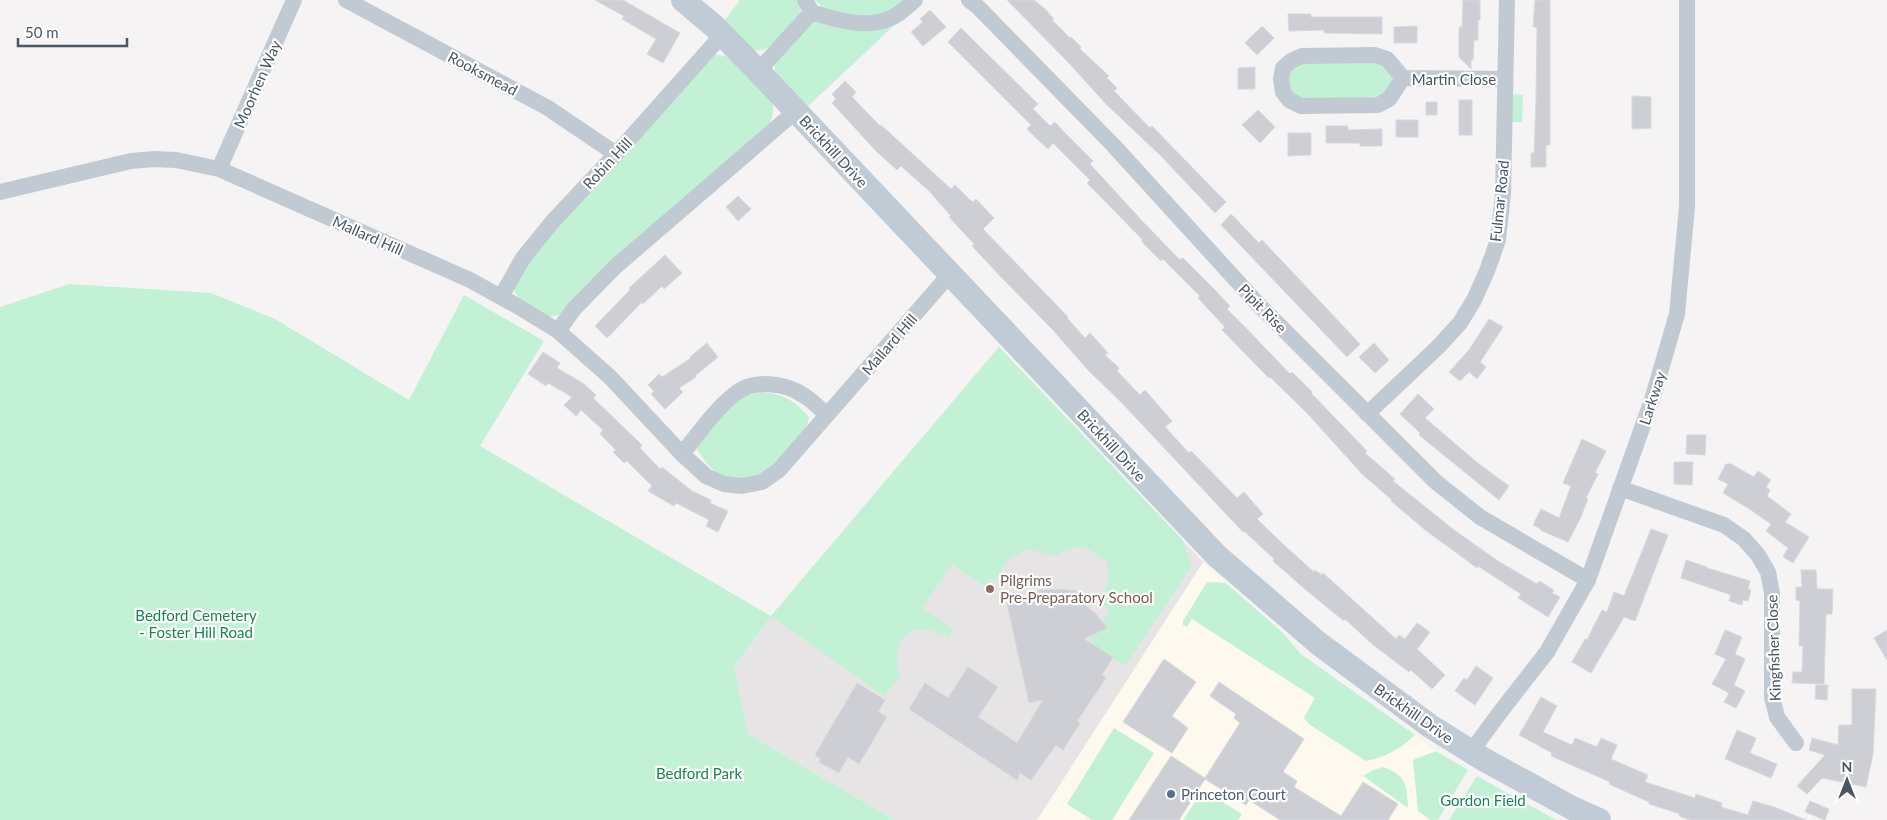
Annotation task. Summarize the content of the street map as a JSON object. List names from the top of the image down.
{
  "streets": {
    "street": [
      "Rooksmead",
      "Martin Close",
      "Moorhen Way",
      "Brickhill Drive",
      "Robin Hill",
      "Fulmar Road",
      "Mallard Hill",
      "Pipit Rise",
      "Larkway",
      "Kingfisher Close"
    ]
  },
  "crossings": [
    ["Rooksmead", "Robin Hill"],
    ["Martin Close", "Fulmar Road"],
    ["Moorhen Way", "Mallard Hill"],
    ["Brickhill Drive", "Robin Hill"],
    ["Brickhill Drive", "Mallard Hill"],
    ["Brickhill Drive", "Larkway"],
    ["Robin Hill", "Mallard Hill"],
    ["Fulmar Road", "Pipit Rise"],
    ["Pipit Rise", "Larkway"],
    ["Larkway", "Kingfisher Close"]
  ],
  "parks": ["Bedford Cemetery - Foster Hill Road", "Bedford Park", "Gordon Field"],
  "places": ["Pilgrims Pre-Preparatory School", "Princeton Court"],
  "scale_bar": "50 m",
  "north": "top"
}
